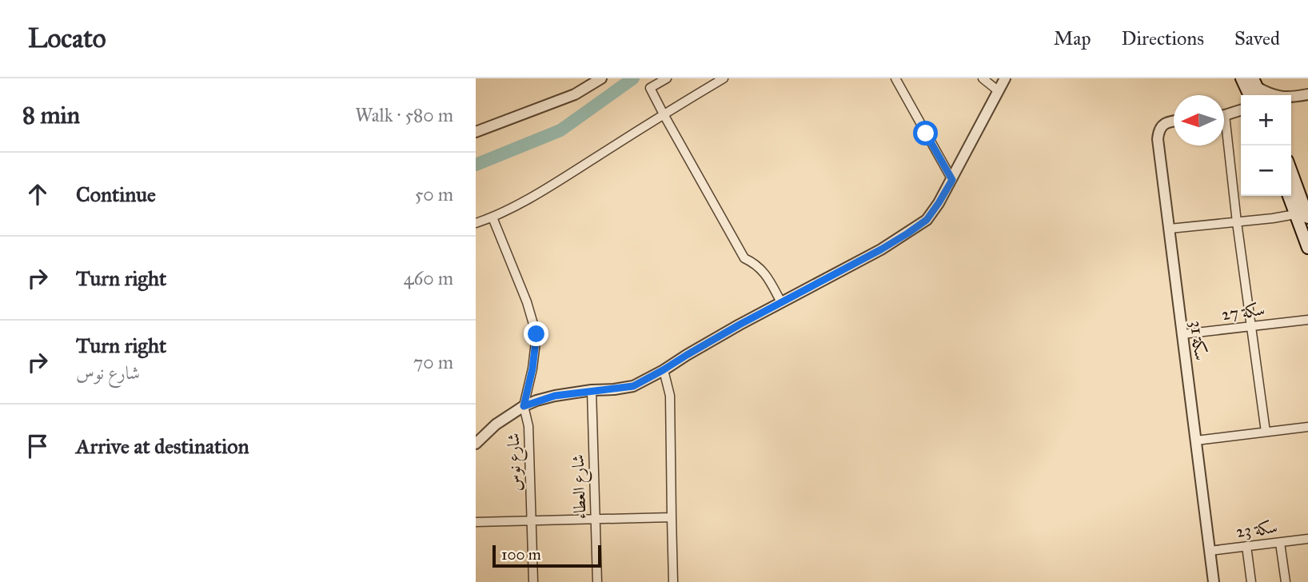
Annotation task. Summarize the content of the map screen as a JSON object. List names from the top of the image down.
{
  "streets": {
    "street": [
      "سكة 27",
      "سكة 31",
      "شارع نوس",
      "شارع العطاء",
      "سكة 23"
    ]
  },
  "crossings": [
    ["سكة 27", "سكة 31"],
    ["سكة 31", "سكة 23"]
  ],
  "scale_bar": "100 m",
  "north": "left",
  "page": {
    "header": "Locato",
    "nav": ["Map", "Directions", "Saved"],
    "heading": ["8 min", "Walk · 580 m"],
    "map_buttons": ["+", "−"],
    "list": [
      ["Continue", "50 m"],
      ["Turn right", "460 m"],
      ["Turn right", "شارع نوس", "70 m"],
      "Arrive at destination"
    ],
    "scale": "100 m"
  }
}
